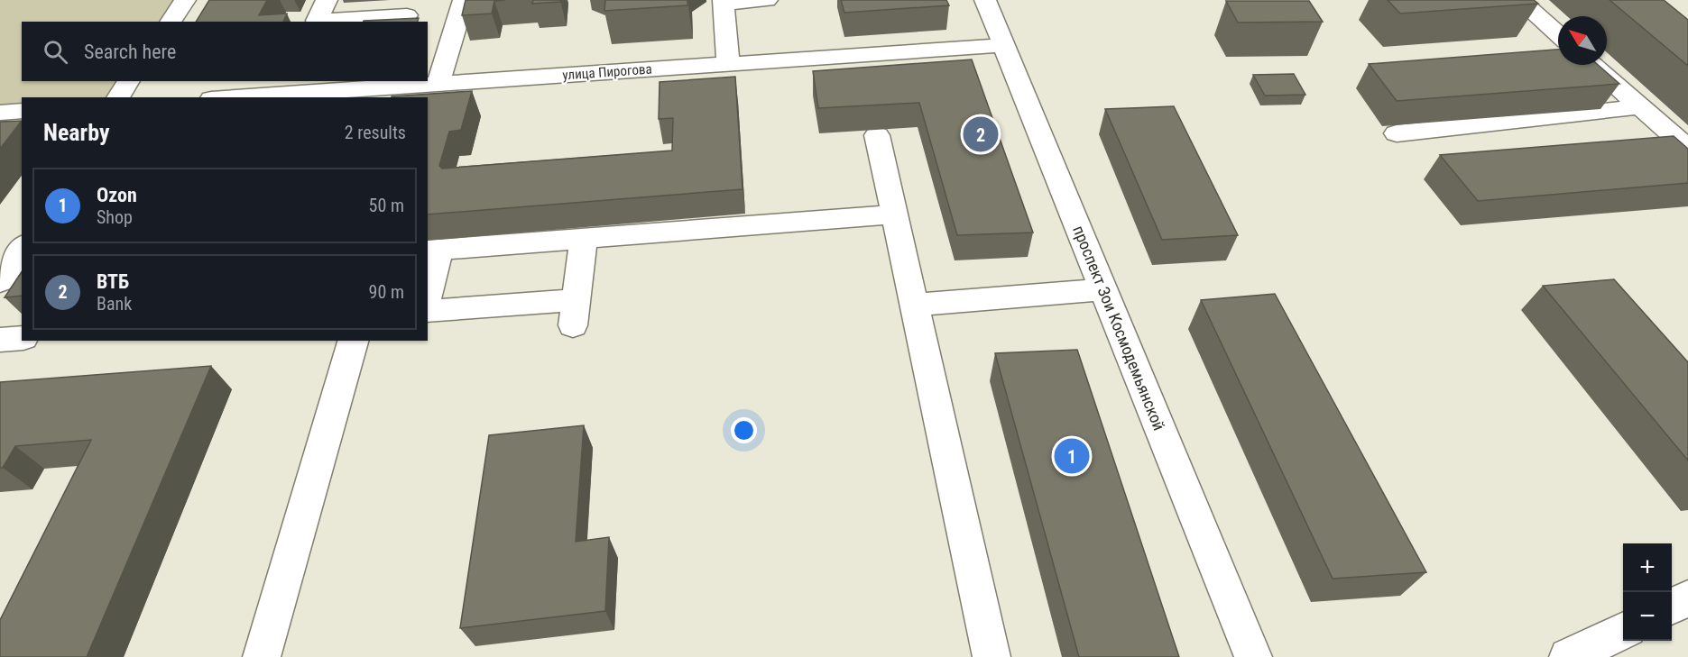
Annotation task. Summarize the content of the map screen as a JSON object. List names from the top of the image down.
{
  "streets": {
    "street": ["улица Пирогова", "проспект Зои Космодемьянской"]
  },
  "crossings": [
    ["улица Пирогова", "проспект Зои Космодемьянской"]
  ],
  "north": "top left",
  "page": {
    "search": "Search here",
    "heading": ["Nearby", "2 results"],
    "pins": ["2", "1"],
    "list": [
      {
        "mark": "1",
        "name": "Ozon",
        "note": "Shop",
        "value": "50 m"
      },
      {
        "mark": "2",
        "name": "ВТБ",
        "note": "Bank",
        "value": "90 m"
      }
    ],
    "map_buttons": ["+", "−"]
  }
}
